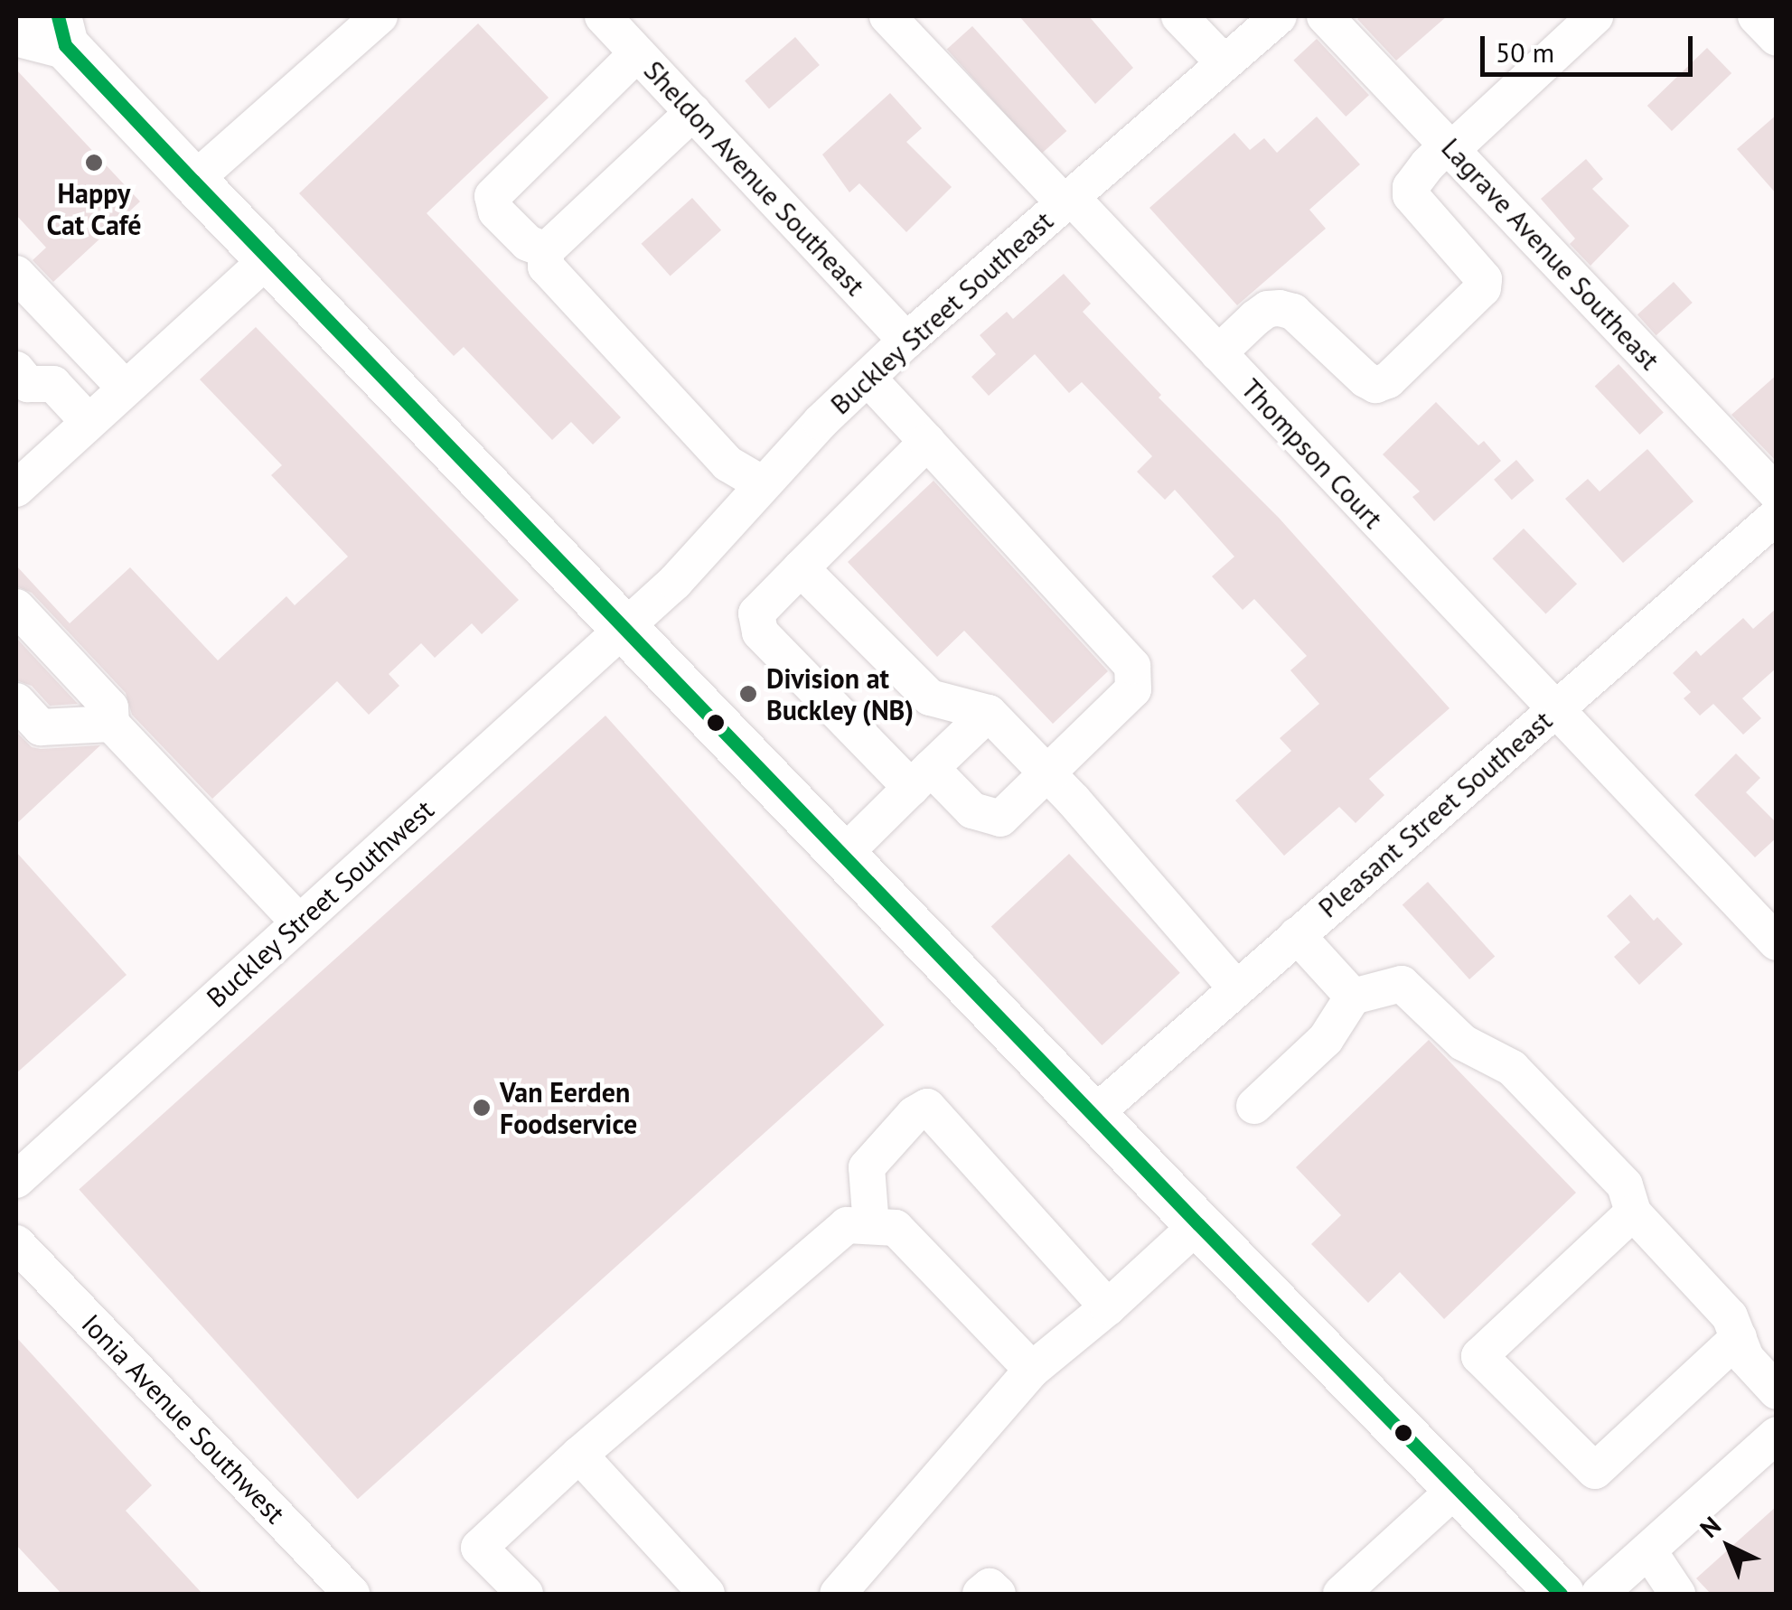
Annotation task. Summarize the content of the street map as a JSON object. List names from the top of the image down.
{
  "streets": {
    "street": [
      "Sheldon Avenue Southeast",
      "Lagrave Avenue Southeast",
      "Buckley Street Southeast",
      "Thompson Court",
      "Pleasant Street Southeast",
      "Buckley Street Southwest",
      "Ionia Avenue Southwest"
    ]
  },
  "crossings": [
    ["Sheldon Avenue Southeast", "Buckley Street Southeast"],
    ["Buckley Street Southeast", "Thompson Court"],
    ["Buckley Street Southeast", "Buckley Street Southwest"],
    ["Thompson Court", "Pleasant Street Southeast"]
  ],
  "places": ["Happy Cat Café", "Division at Buckley (NB)", "Van Eerden Foodservice"],
  "scale_bar": "50 m",
  "north": "top left"
}
